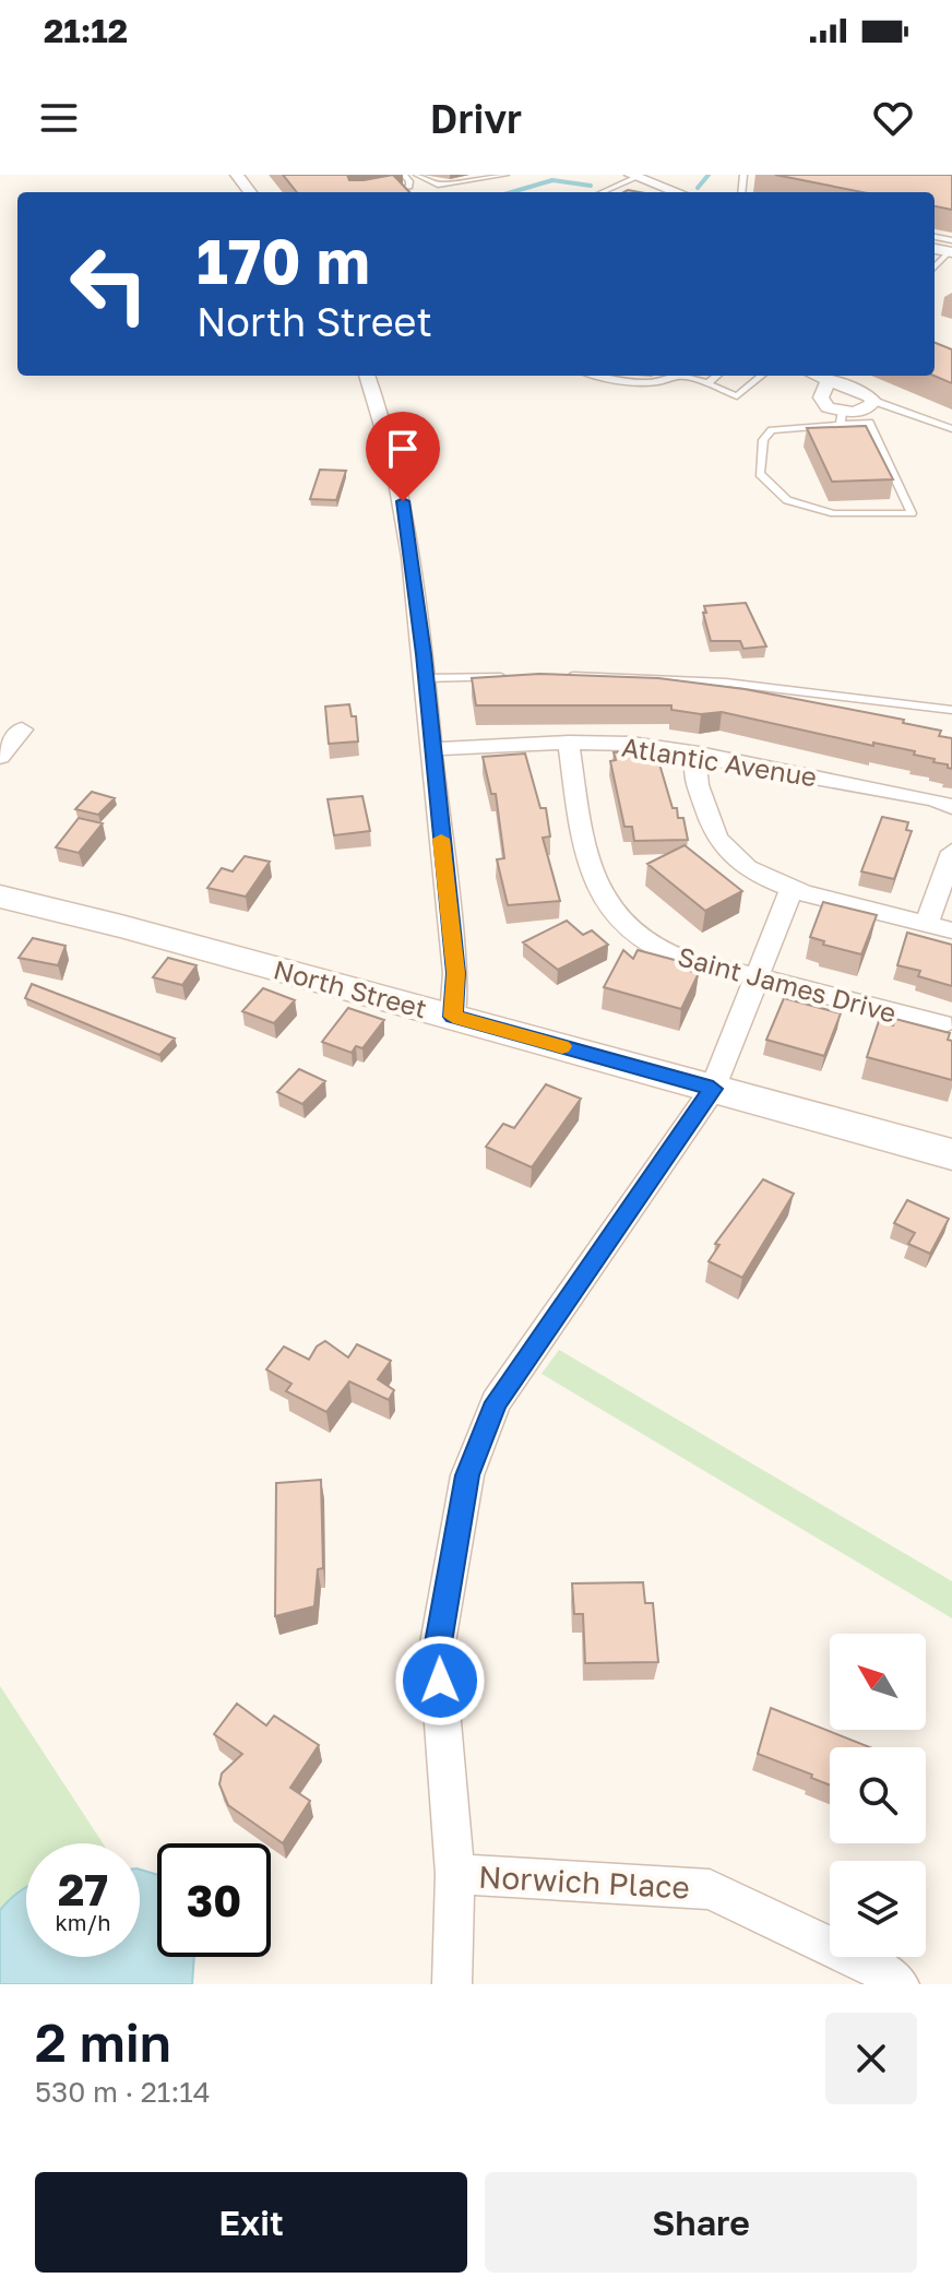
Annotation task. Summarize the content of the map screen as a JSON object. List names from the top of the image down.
{
  "streets": {
    "main road": ["North Street"],
    "street": ["Atlantic Avenue", "Saint James Drive", "Norwich Place"]
  },
  "crossings": [
    ["Atlantic Avenue", "Saint James Drive"]
  ],
  "north": "top left",
  "page": {
    "status": "21:12",
    "header": "Drivr",
    "turn": ["170 m", "North Street"],
    "speed": "27 km/h",
    "limit": "30",
    "heading": ["2 min", "530 m · 21:14"],
    "buttons": ["Exit", "Share"]
  }
}
